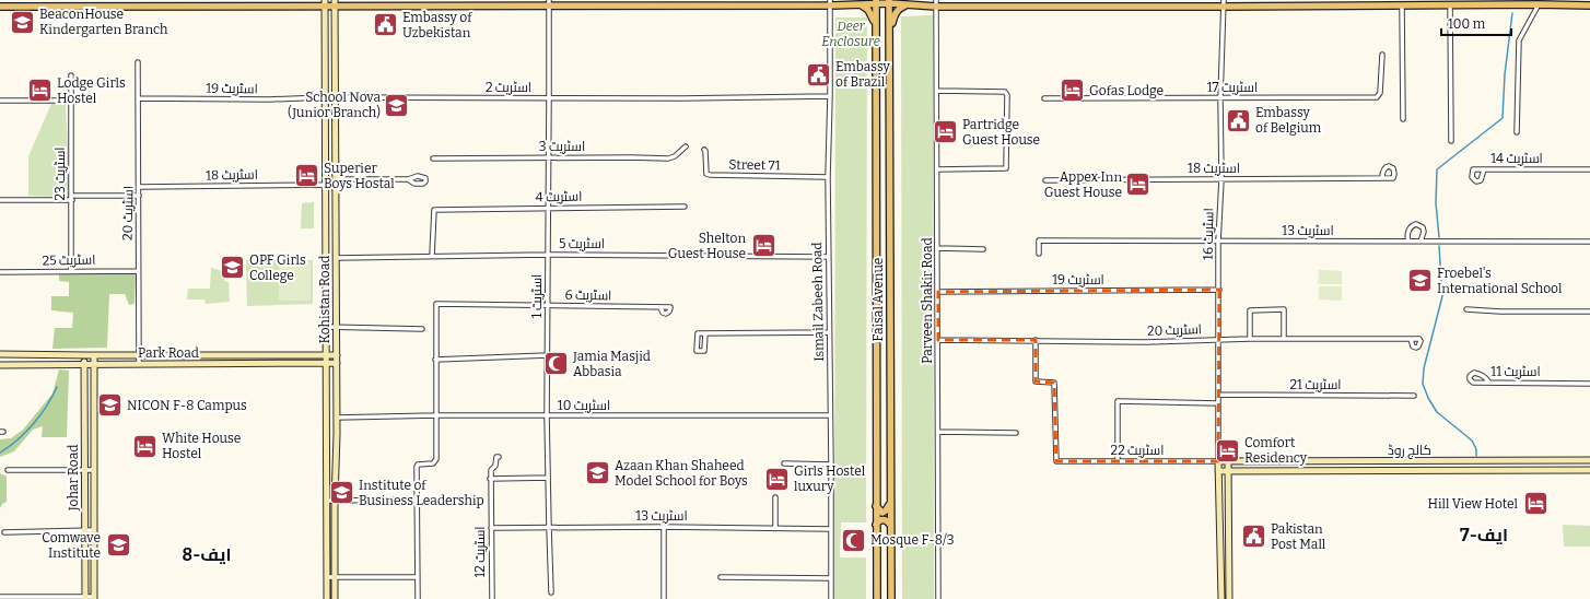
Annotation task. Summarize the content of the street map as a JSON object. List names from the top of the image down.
{
  "streets": {
    "main road": ["Faisal Avenue"],
    "street": [
      "اسٹریٹ 2",
      "اسٹریٹ 17",
      "اسٹریٹ 19",
      "اسٹریٹ 3",
      "اسٹریٹ 14",
      "Street 71",
      "اسٹریٹ 18",
      "اسٹریٹ 23",
      "اسٹریٹ 4",
      "اسٹریٹ 20",
      "اسٹریٹ 13",
      "اسٹریٹ 16",
      "اسٹریٹ 5",
      "اسٹریٹ 25",
      "اسٹریٹ 6",
      "اسٹریٹ 1",
      "Kohistan Road",
      "Parveen Shakir Road",
      "Ismail Zabeeh Road",
      "Park Road",
      "اسٹریٹ 11",
      "اسٹریٹ 21",
      "اسٹریٹ 10",
      "اسٹریٹ 22",
      "کالج روڈ",
      "Johar Road",
      "اسٹریٹ 12"
    ]
  },
  "crossings": [
    ["اسٹریٹ 2", "اسٹریٹ 19"],
    ["اسٹریٹ 2", "اسٹریٹ 1"],
    ["اسٹریٹ 2", "Kohistan Road"],
    ["اسٹریٹ 2", "Ismail Zabeeh Road"],
    ["اسٹریٹ 17", "اسٹریٹ 16"],
    ["اسٹریٹ 19", "اسٹریٹ 20"],
    ["اسٹریٹ 19", "اسٹریٹ 16"],
    ["اسٹریٹ 19", "Kohistan Road"],
    ["اسٹریٹ 19", "Parveen Shakir Road"],
    ["اسٹریٹ 3", "اسٹریٹ 1"],
    ["Street 71", "Ismail Zabeeh Road"],
    ["اسٹریٹ 18", "اسٹریٹ 20"],
    ["اسٹریٹ 18", "اسٹریٹ 16"],
    ["اسٹریٹ 18", "Kohistan Road"],
    ["اسٹریٹ 23", "اسٹریٹ 25"],
    ["اسٹریٹ 4", "اسٹریٹ 5"],
    ["اسٹریٹ 4", "اسٹریٹ 1"],
    ["اسٹریٹ 20", "اسٹریٹ 16"],
    ["اسٹریٹ 20", "اسٹریٹ 25"],
    ["اسٹریٹ 20", "Parveen Shakir Road"],
    ["اسٹریٹ 20", "Park Road"],
    ["اسٹریٹ 20", "اسٹریٹ 22"],
    ["اسٹریٹ 13", "اسٹریٹ 16"],
    ["اسٹریٹ 13", "اسٹریٹ 1"],
    ["اسٹریٹ 13", "Ismail Zabeeh Road"],
    ["اسٹریٹ 13", "اسٹریٹ 12"],
    ["اسٹریٹ 16", "اسٹریٹ 21"],
    ["اسٹریٹ 16", "اسٹریٹ 22"],
    ["اسٹریٹ 16", "کالج روڈ"],
    ["اسٹریٹ 5", "اسٹریٹ 1"],
    ["اسٹریٹ 5", "Kohistan Road"],
    ["اسٹریٹ 5", "Ismail Zabeeh Road"],
    ["اسٹریٹ 6", "اسٹریٹ 1"],
    ["اسٹریٹ 1", "اسٹریٹ 10"],
    ["Kohistan Road", "Park Road"],
    ["Kohistan Road", "اسٹریٹ 10"],
    ["Ismail Zabeeh Road", "اسٹریٹ 10"],
    ["Park Road", "Johar Road"],
    ["اسٹریٹ 22", "کالج روڈ"]
  ],
  "districts": ["ایف-7", "ایف-8"],
  "parks": ["Deer Enclosure"],
  "places": {
    "school or university": [
      "BeaconHouse Kindergarten Branch",
      "School Nova (Junior Branch)",
      "OPF Girls College",
      "Froebel's International School",
      "NICON F-8 Campus",
      "Azaan Khan Shaheed Model School for Boys",
      "Institute of Business Leadership",
      "Comwave Institute"
    ],
    "public building": [
      "Embassy of Uzbekistan",
      "Embassy of Brazil",
      "Embassy of Belgium",
      "Pakistan Post Mall"
    ],
    "hotel": [
      "Lodge Girls Hostel",
      "Gofas Lodge",
      "Partridge Guest House",
      "Superier Boys Hostal",
      "Appex Inn Guest House",
      "Shelton Guest House",
      "White House Hostel",
      "Comfort Residency",
      "Girls Hostel luxury",
      "Hill View Hotel"
    ],
    "mosque": ["Jamia Masjid Abbasia", "Mosque F-8/3"]
  },
  "scale_bar": "100 m"
}
